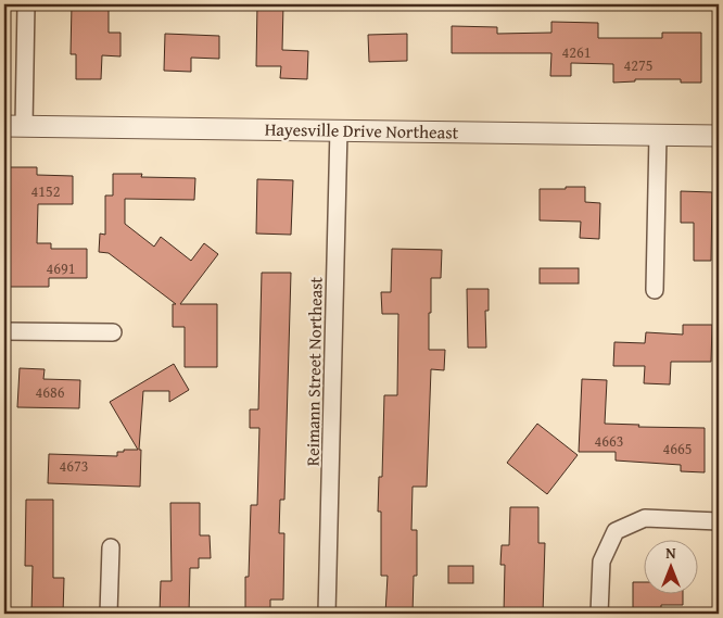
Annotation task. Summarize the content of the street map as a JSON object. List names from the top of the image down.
{
  "streets": {
    "street": ["Hayesville Drive Northeast", "Reimann Street Northeast"]
  },
  "crossings": [
    ["Hayesville Drive Northeast", "Reimann Street Northeast"]
  ],
  "house_numbers": [
    "4261",
    "4275",
    "4152",
    "4691",
    "4686",
    "4663",
    "4665",
    "4673"
  ],
  "north": "top"
}
